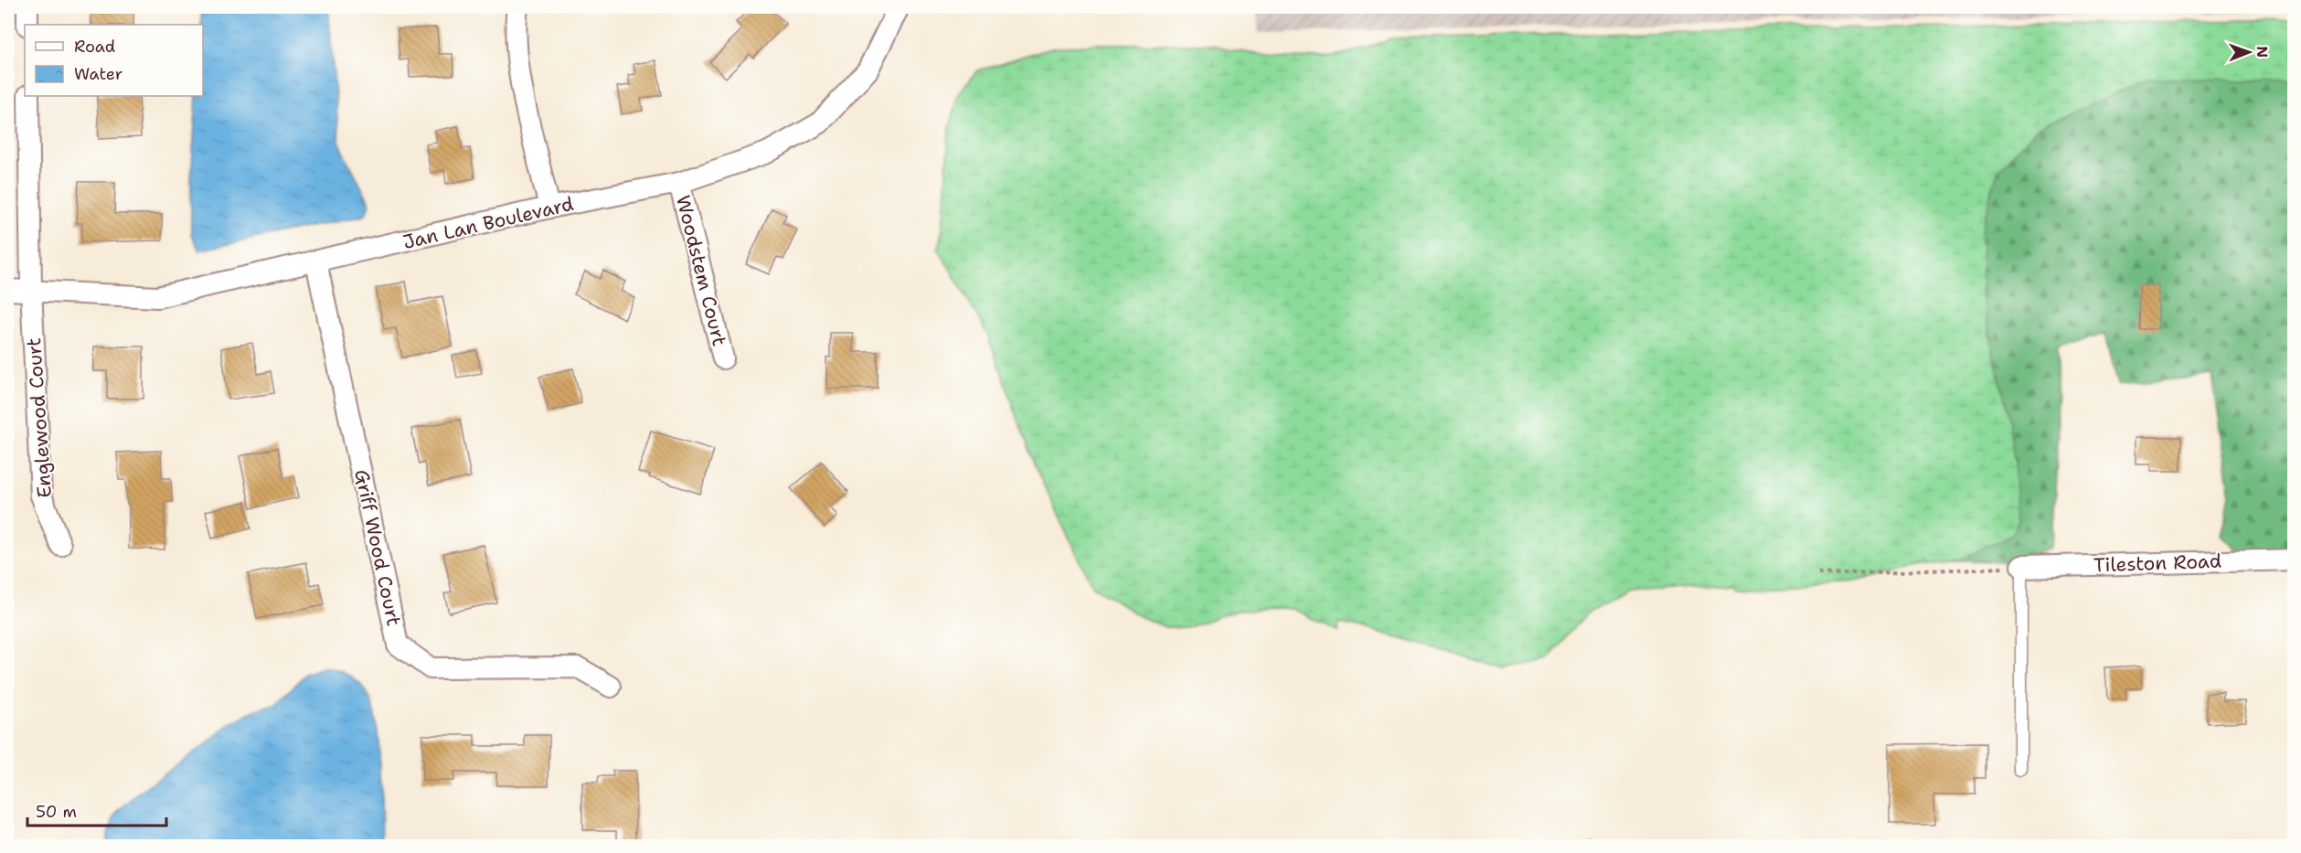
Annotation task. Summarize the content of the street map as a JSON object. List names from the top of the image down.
{
  "streets": {
    "street": [
      "Jan Lan Boulevard",
      "Woodstem Court",
      "Englewood Court",
      "Griff Wood Court",
      "Tileston Road"
    ]
  },
  "crossings": [
    ["Jan Lan Boulevard", "Woodstem Court"],
    ["Jan Lan Boulevard", "Englewood Court"],
    ["Jan Lan Boulevard", "Griff Wood Court"]
  ],
  "legend": ["Road", "Water"],
  "scale_bar": "50 m",
  "north": "right"
}
